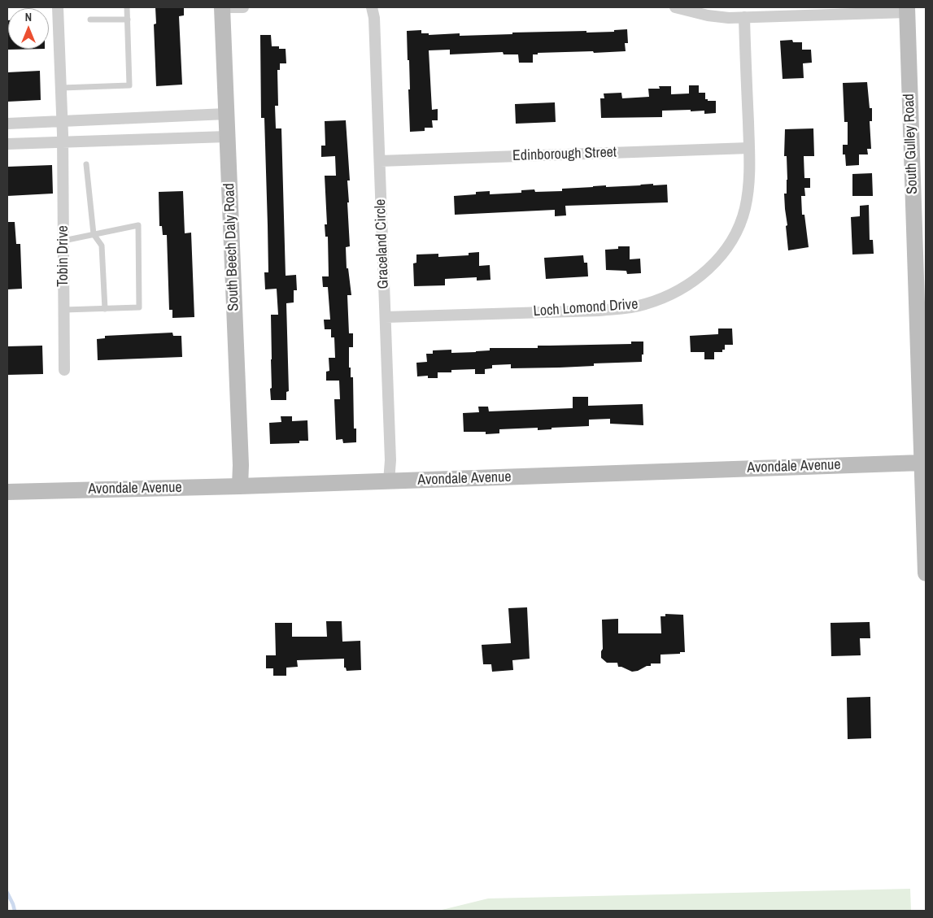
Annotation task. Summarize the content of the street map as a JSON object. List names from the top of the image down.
{
  "streets": {
    "street": [
      "South Gulley Road",
      "Edinborough Street",
      "Graceland Circle",
      "South Beech Daly Road",
      "Tobin Drive",
      "Loch Lomond Drive",
      "Avondale Avenue"
    ]
  },
  "crossings": [
    ["South Gulley Road", "Avondale Avenue"],
    ["Edinborough Street", "Graceland Circle"],
    ["Edinborough Street", "Loch Lomond Drive"],
    ["Graceland Circle", "Loch Lomond Drive"],
    ["Graceland Circle", "Avondale Avenue"],
    ["South Beech Daly Road", "Avondale Avenue"]
  ],
  "north": "top"
}
